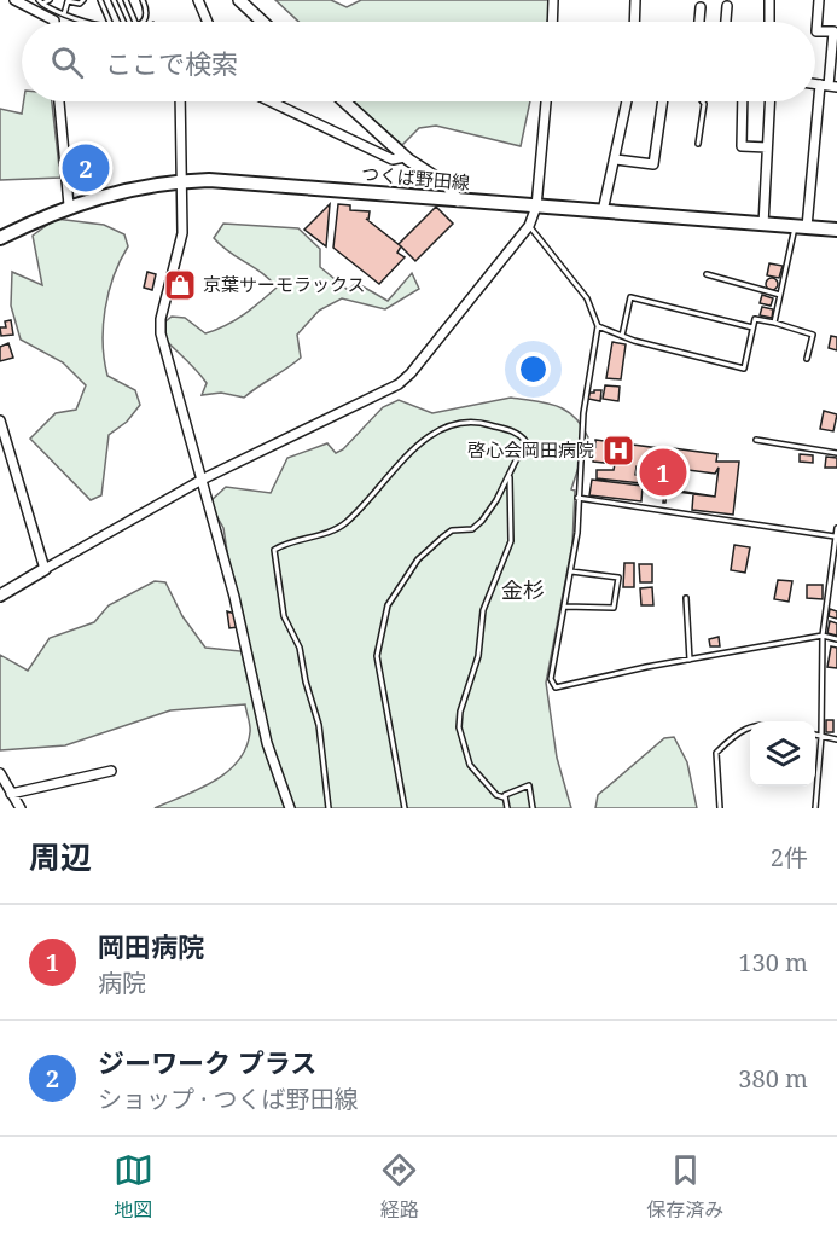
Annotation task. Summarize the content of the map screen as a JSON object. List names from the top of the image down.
{
  "streets": {
    "main road": ["つくば野田線"]
  },
  "districts": ["金杉"],
  "places": {
    "shop": ["京葉サーモラックス"],
    "hospital": ["啓心会岡田病院"]
  },
  "page": {
    "search": "ここで検索",
    "pins": ["2", "1"],
    "heading": ["周辺", "2件"],
    "list": [
      {
        "mark": "1",
        "name": "岡田病院",
        "note": "病院",
        "value": "130 m"
      },
      {
        "mark": "2",
        "name": "ジーワーク プラス",
        "note": "ショップ · つくば野田線",
        "value": "380 m"
      }
    ],
    "nav": ["地図", "経路", "保存済み"]
  }
}
